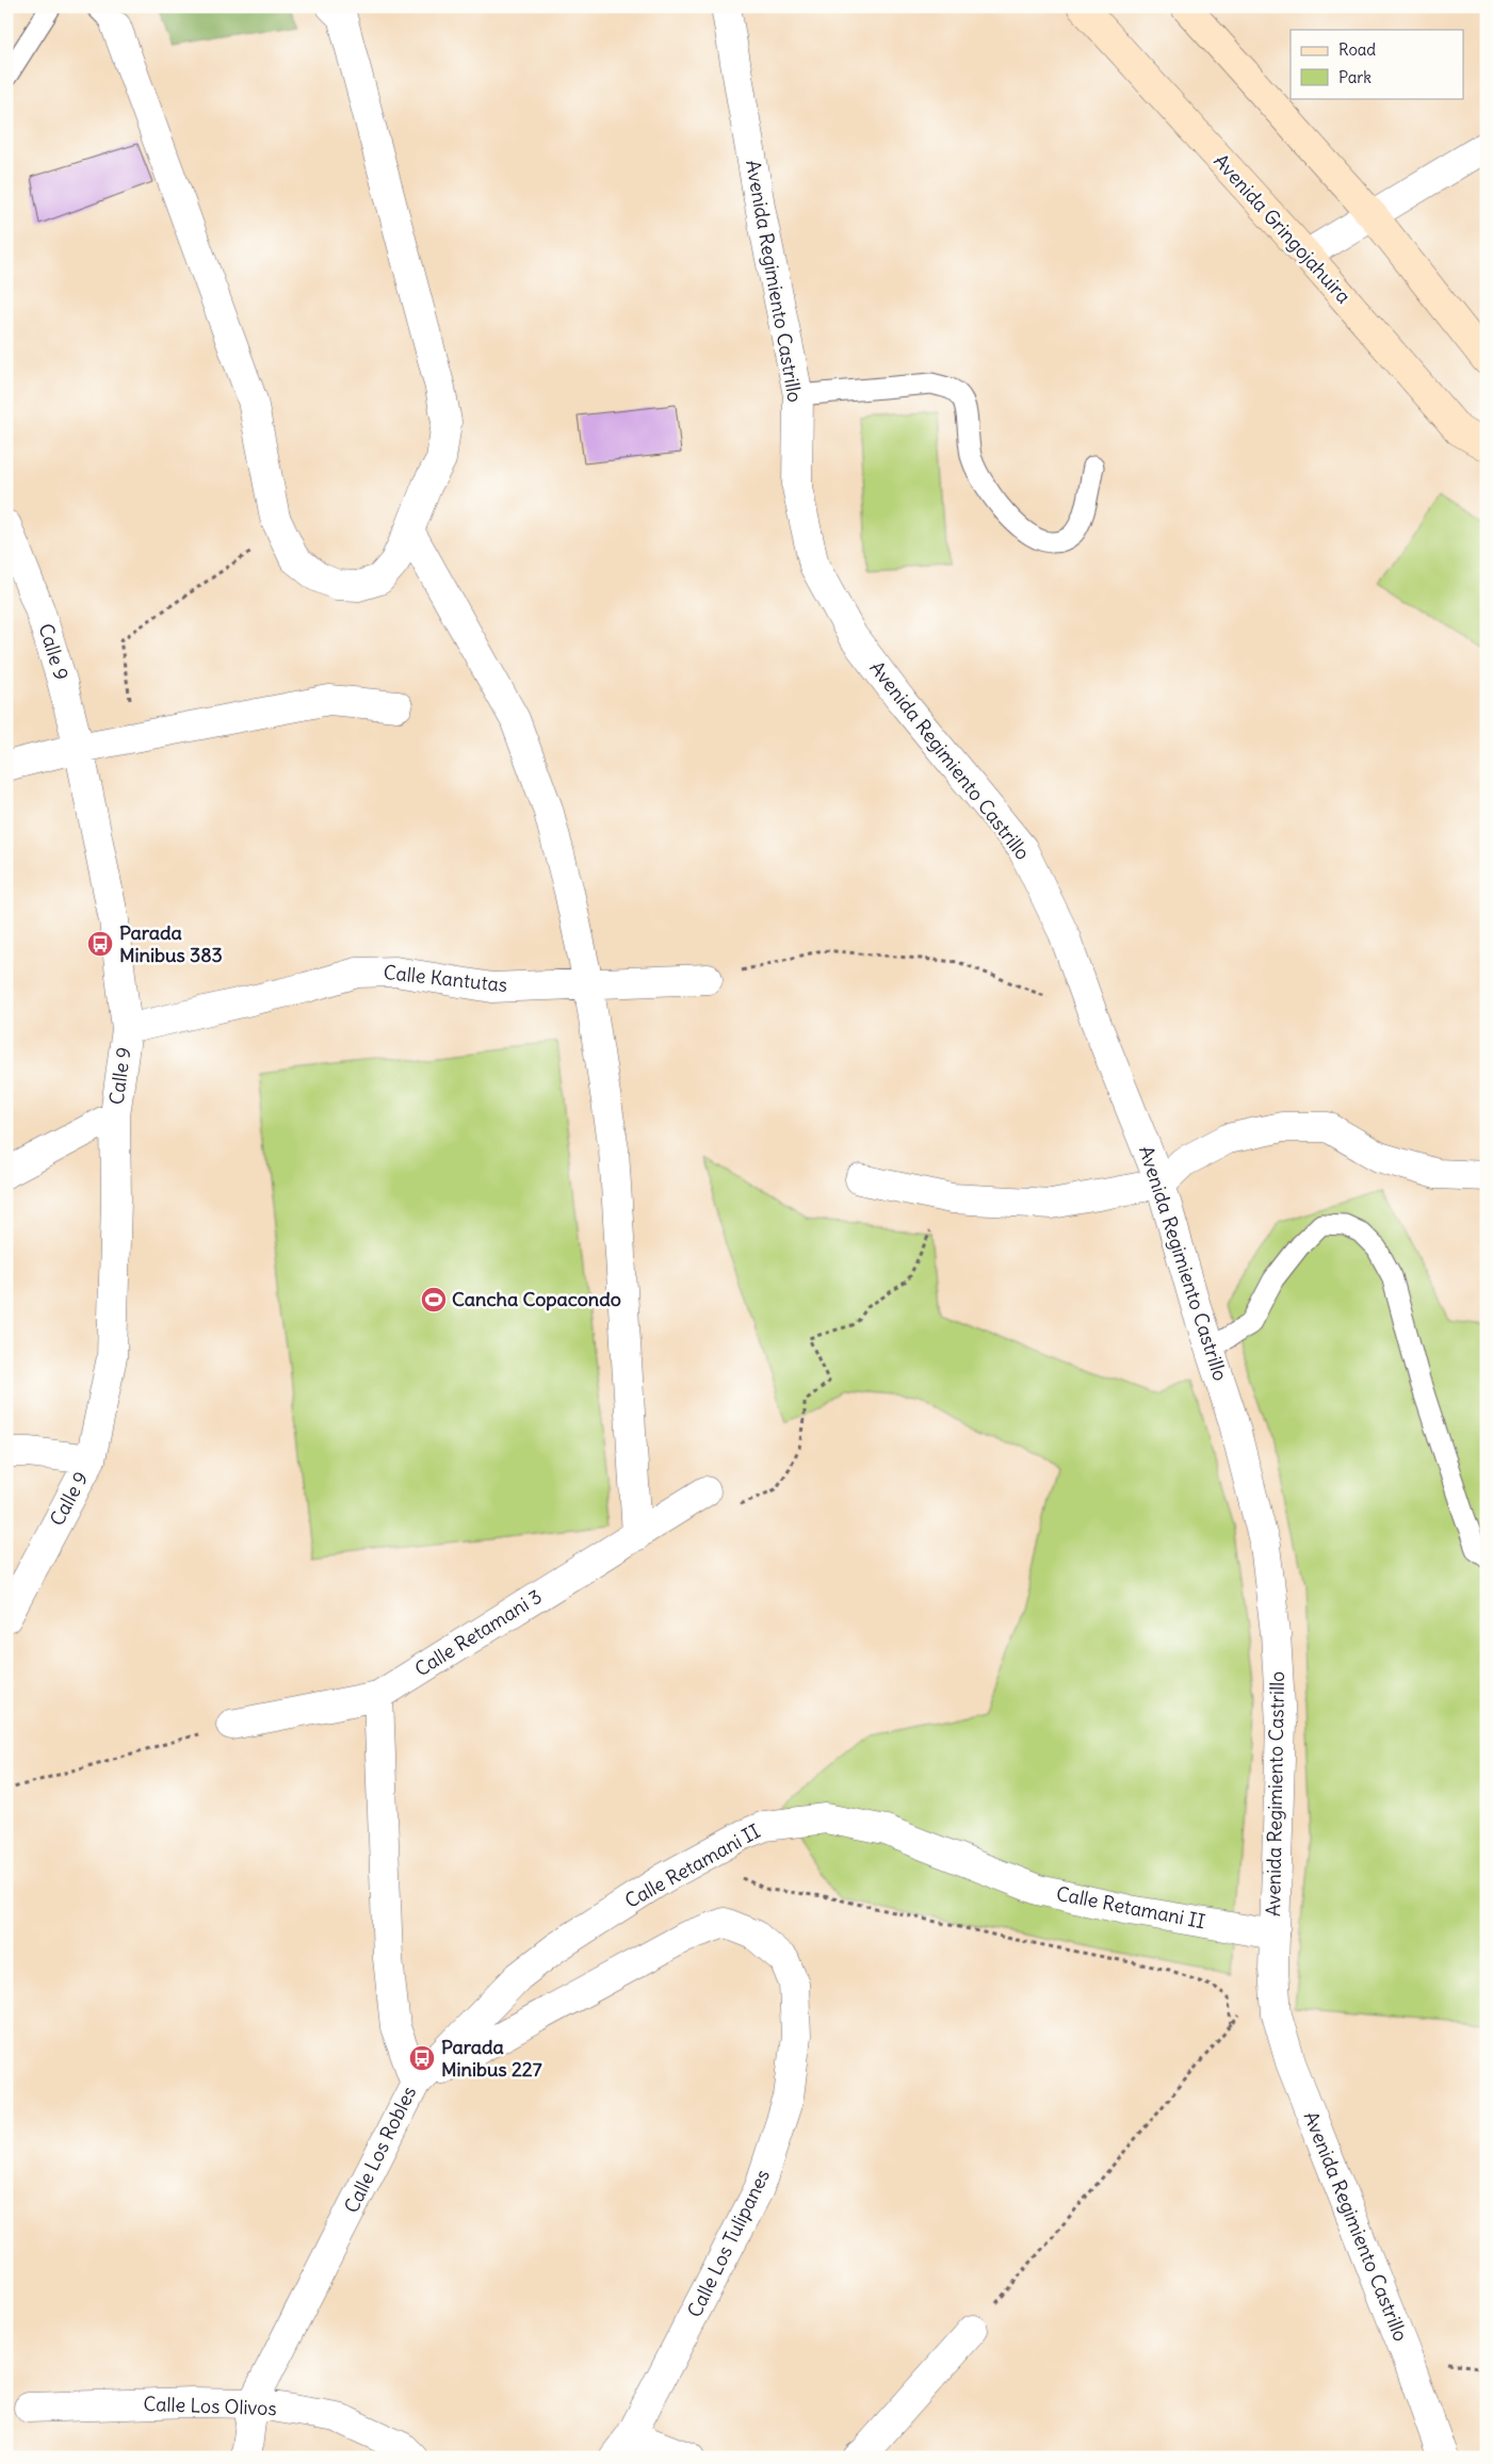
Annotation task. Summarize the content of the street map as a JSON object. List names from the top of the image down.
{
  "streets": {
    "main road": ["Avenida Gringojahuira"],
    "street": [
      "Avenida Regimiento Castrillo",
      "Calle 9",
      "Calle Kantutas",
      "Calle Retamani 3",
      "Calle Retamani II",
      "Calle Los Robles",
      "Calle Los Tulipanes",
      "Calle Los Olivos"
    ]
  },
  "crossings": [
    ["Avenida Regimiento Castrillo", "Calle Retamani II"],
    ["Calle 9", "Calle Kantutas"],
    ["Calle Retamani 3", "Calle Los Robles"],
    ["Calle Retamani II", "Calle Los Robles"],
    ["Calle Retamani II", "Calle Los Tulipanes"],
    ["Calle Los Robles", "Calle Los Tulipanes"],
    ["Calle Los Robles", "Calle Los Olivos"]
  ],
  "places": {
    "bus stop": ["Parada Minibus 383", "Parada Minibus 227"],
    "sports": ["Cancha Copacondo"]
  },
  "legend": ["Road", "Park"]
}
